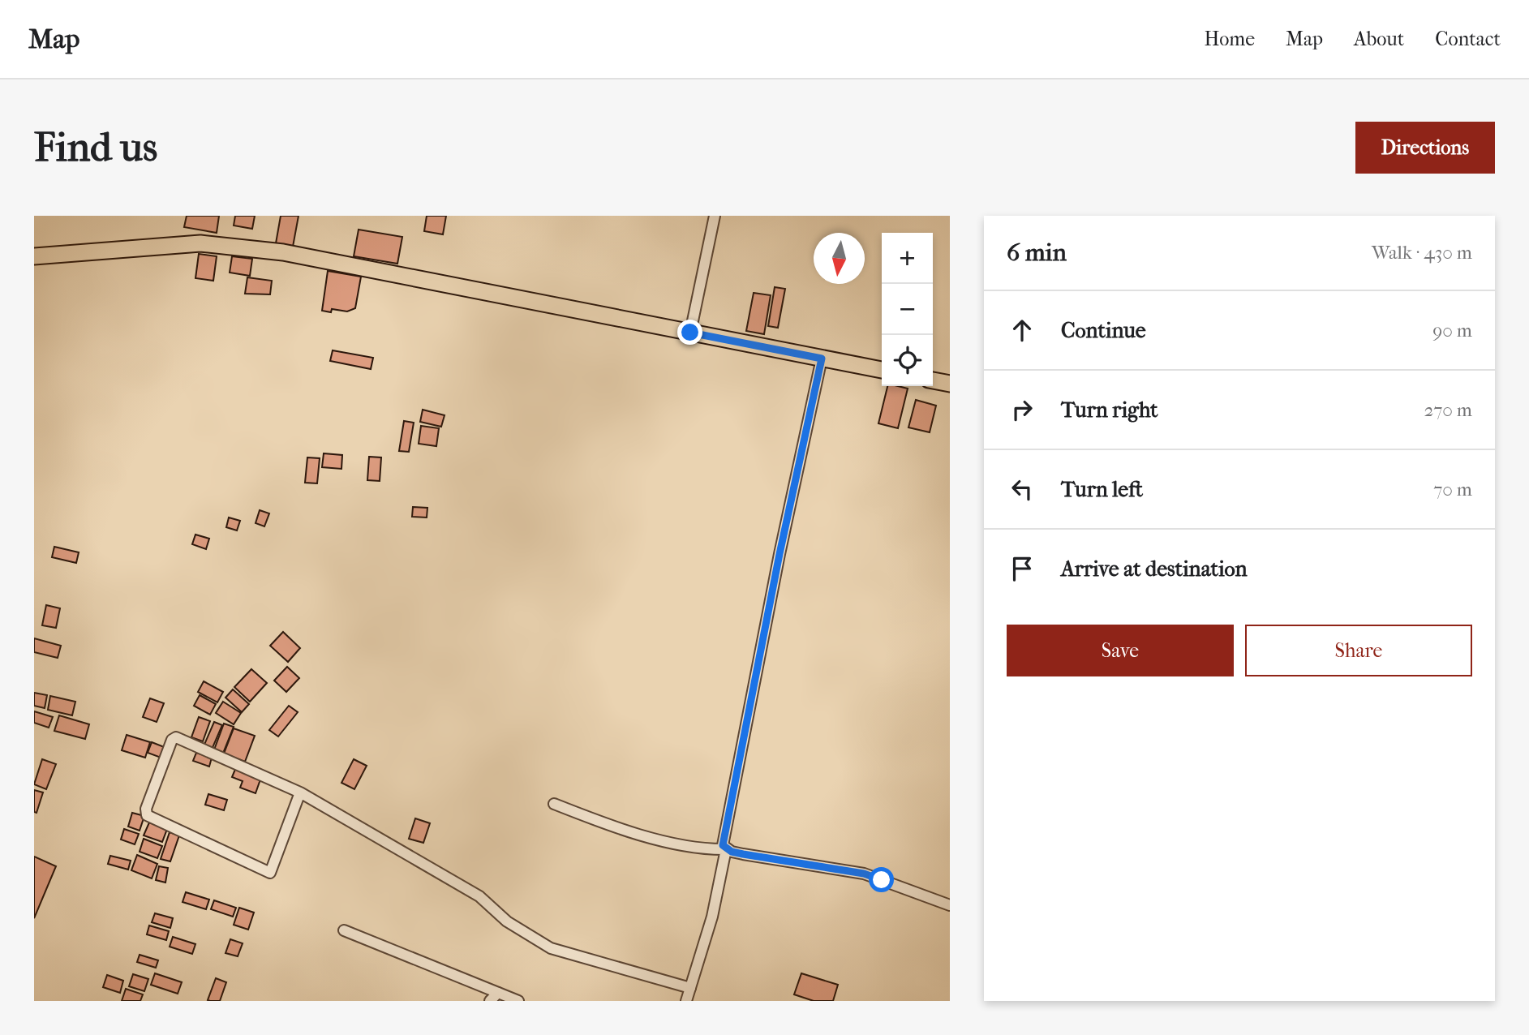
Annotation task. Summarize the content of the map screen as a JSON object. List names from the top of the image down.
{
  "north": "bottom",
  "page": {
    "header": "Map",
    "nav": [
      "Home",
      "Map",
      "About",
      "Contact"
    ],
    "buttons": [
      "Directions",
      ["Save", "Share"]
    ],
    "title": "Find us",
    "heading": ["6 min", "Walk · 430 m"],
    "map_buttons": ["+", "−"],
    "list": [
      ["Continue", "90 m"],
      ["Turn right", "270 m"],
      ["Turn left", "70 m"],
      "Arrive at destination"
    ]
  }
}
